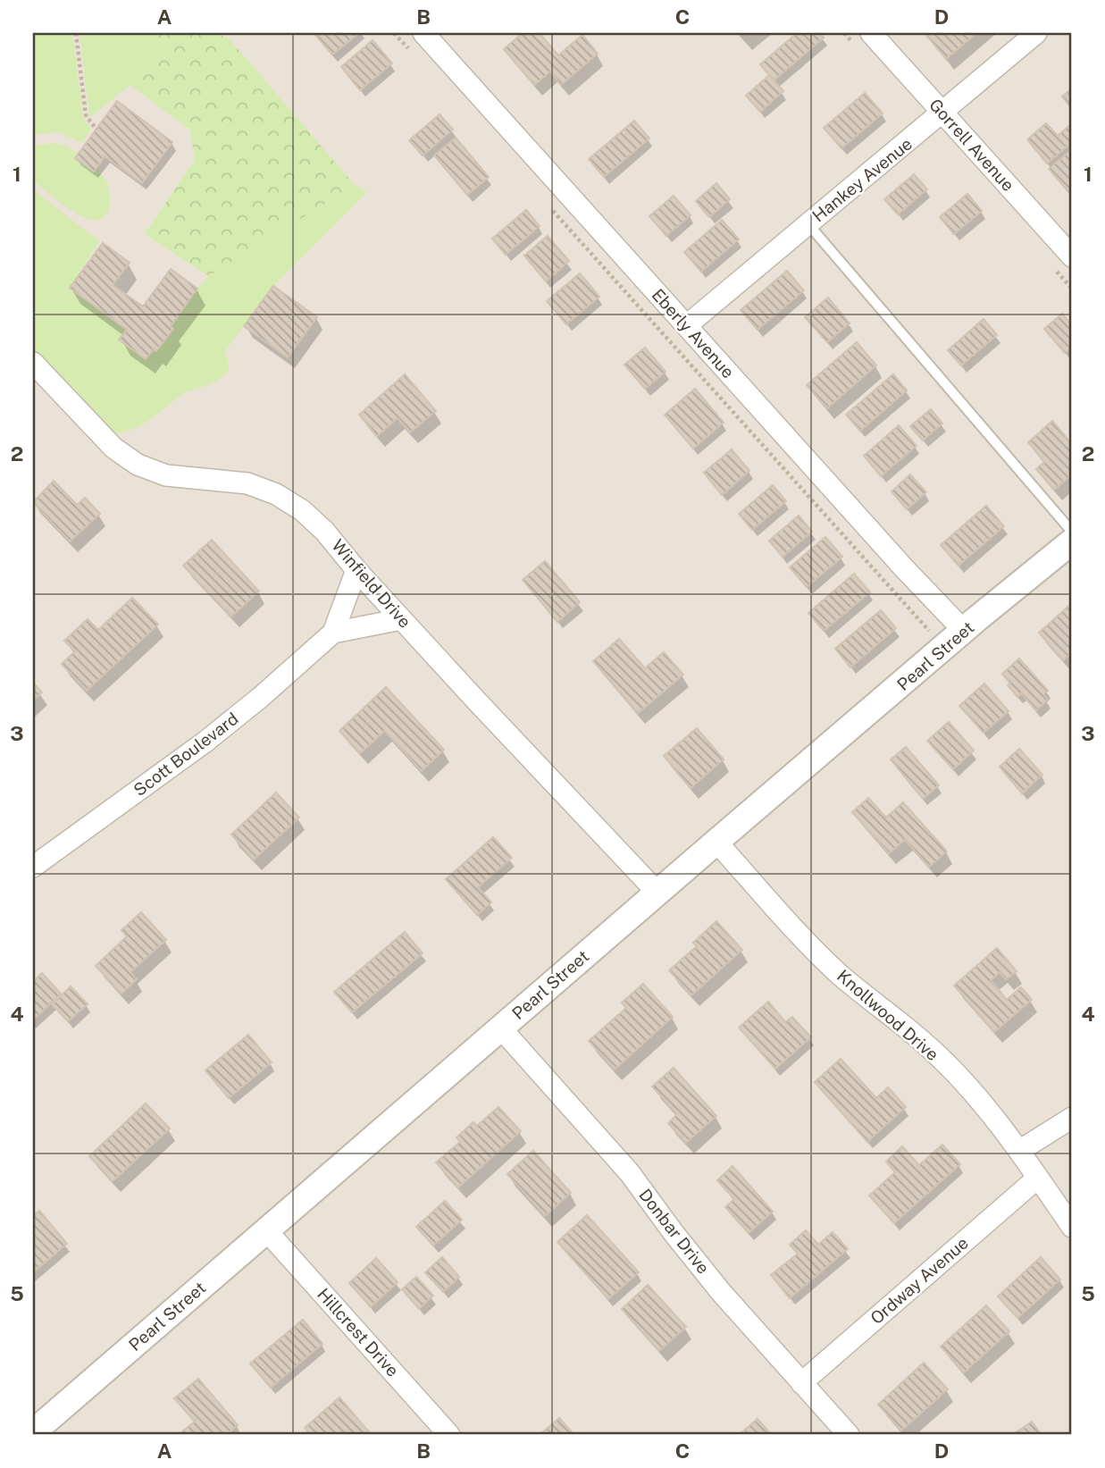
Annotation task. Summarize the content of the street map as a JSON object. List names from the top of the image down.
{
  "streets": {
    "street": [
      "Gorrell Avenue",
      "Hankey Avenue",
      "Eberly Avenue",
      "Winfield Drive",
      "Pearl Street",
      "Scott Boulevard",
      "Knollwood Drive",
      "Donbar Drive",
      "Ordway Avenue",
      "Hillcrest Drive"
    ]
  },
  "crossings": [
    ["Gorrell Avenue", "Hankey Avenue"],
    ["Hankey Avenue", "Eberly Avenue"],
    ["Eberly Avenue", "Pearl Street"],
    ["Winfield Drive", "Pearl Street"],
    ["Winfield Drive", "Scott Boulevard"],
    ["Pearl Street", "Knollwood Drive"],
    ["Pearl Street", "Donbar Drive"],
    ["Pearl Street", "Hillcrest Drive"],
    ["Knollwood Drive", "Ordway Avenue"],
    ["Donbar Drive", "Ordway Avenue"]
  ],
  "grid": {
    "columns": [
      "A",
      "B",
      "C",
      "D"
    ],
    "rows": [
      "1",
      "2",
      "3",
      "4",
      "5"
    ]
  }
}
